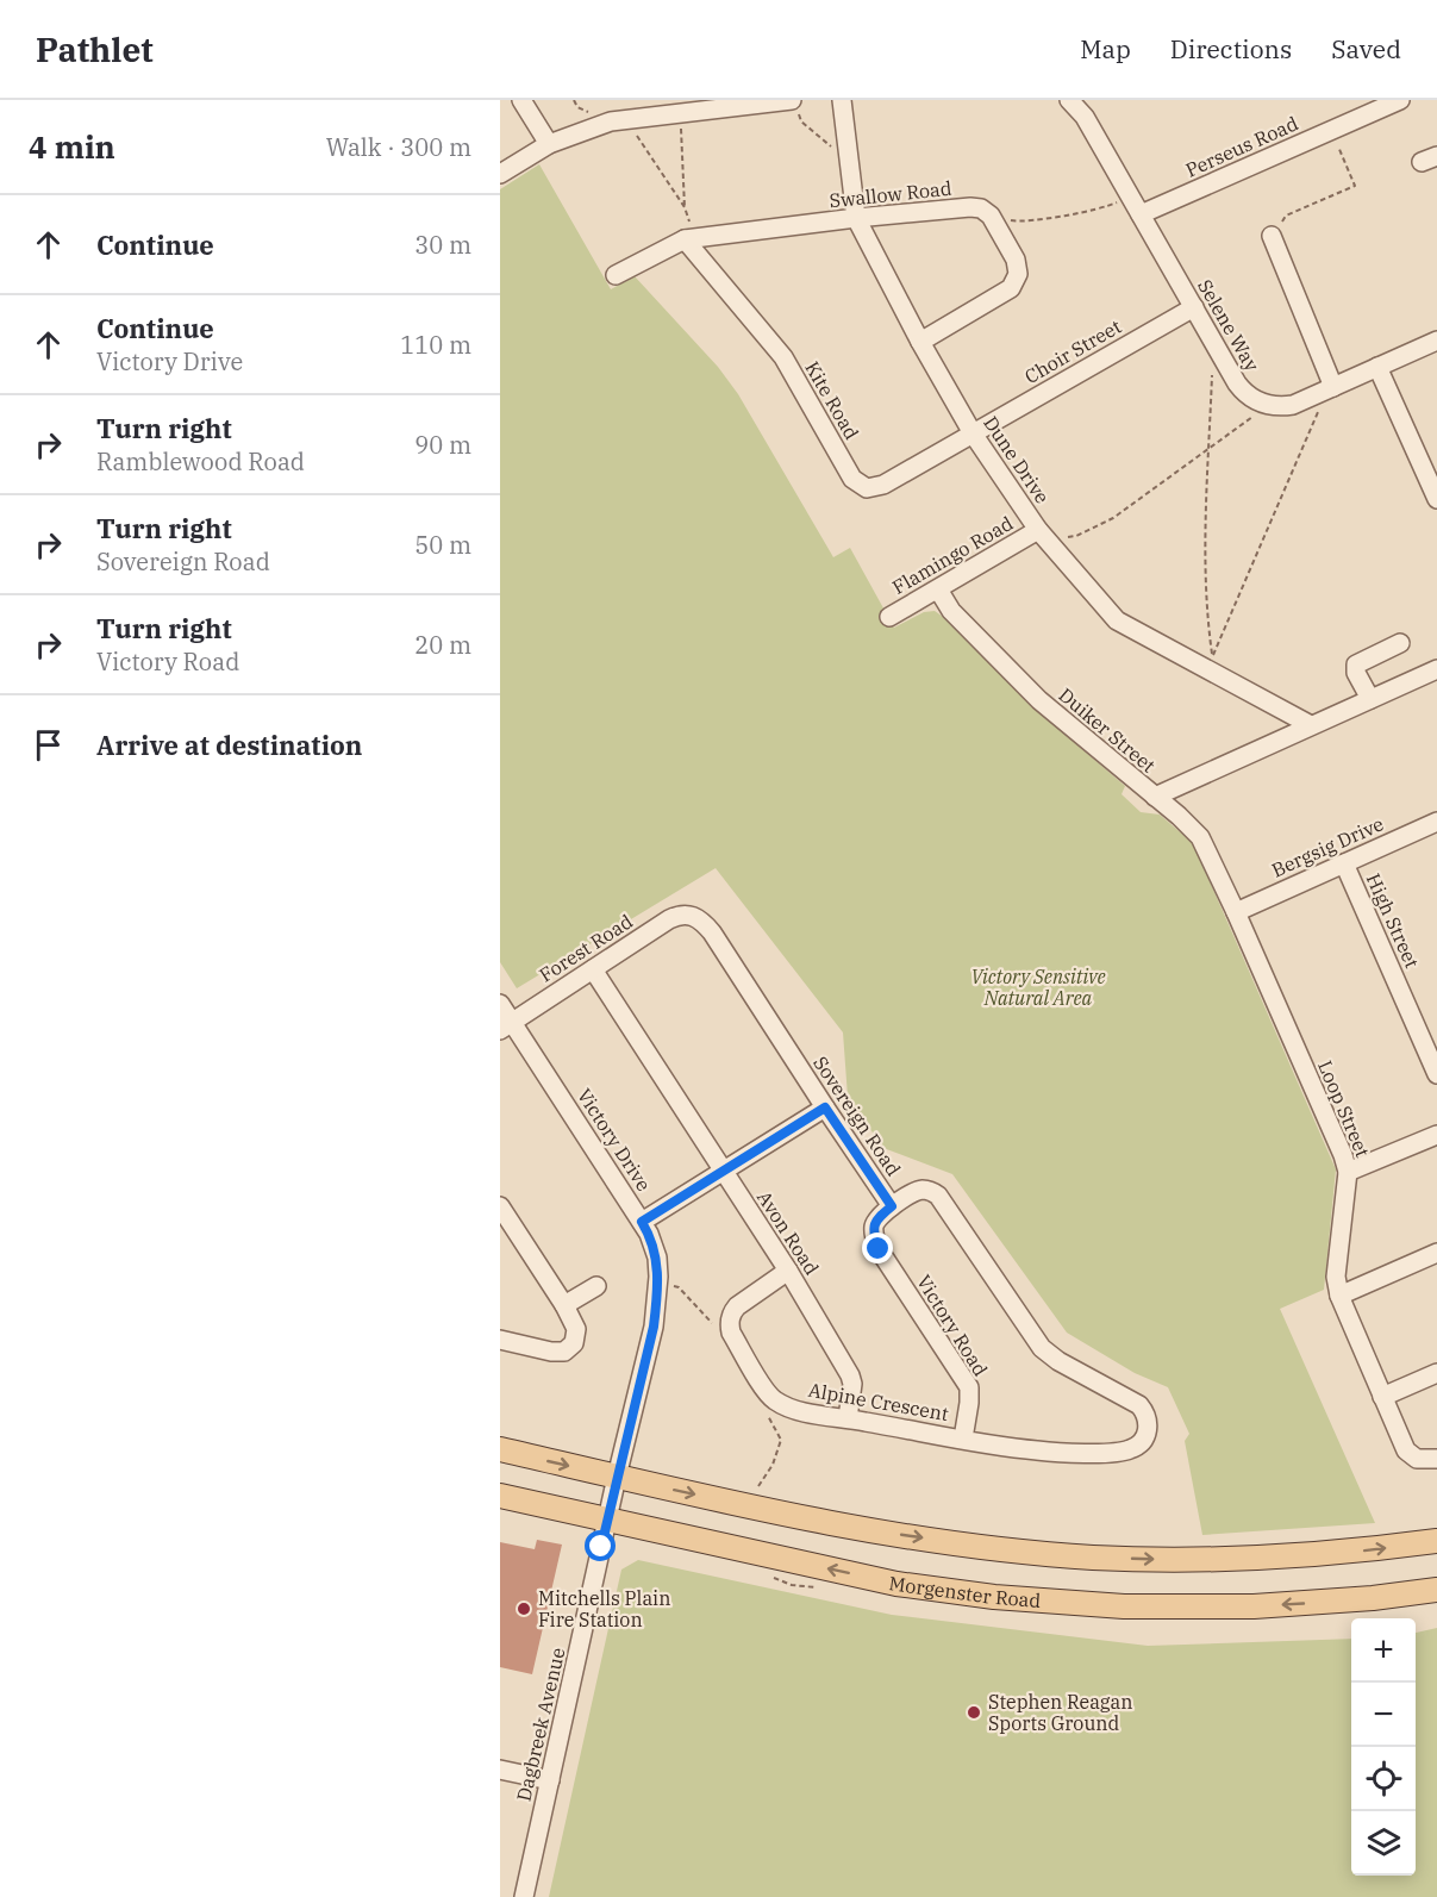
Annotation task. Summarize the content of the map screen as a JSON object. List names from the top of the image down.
{
  "streets": {
    "main road": ["Morgenster Road"],
    "street": [
      "Perseus Road",
      "Swallow Road",
      "Selene Way",
      "Choir Street",
      "Kite Road",
      "Dune Drive",
      "Flamingo Road",
      "Duiker Street",
      "Bergsig Drive",
      "High Street",
      "Forest Road",
      "Loop Street",
      "Sovereign Road",
      "Victory Drive",
      "Avon Road",
      "Victory Road",
      "Alpine Crescent",
      "Dagbreek Avenue"
    ]
  },
  "crossings": [
    ["Perseus Road", "Selene Way"],
    ["Swallow Road", "Kite Road"],
    ["Swallow Road", "Dune Drive"],
    ["Selene Way", "Choir Street"],
    ["Choir Street", "Kite Road"],
    ["Choir Street", "Dune Drive"],
    ["Kite Road", "Dune Drive"],
    ["Dune Drive", "Flamingo Road"],
    ["Flamingo Road", "Duiker Street"],
    ["Duiker Street", "Bergsig Drive"],
    ["Duiker Street", "Loop Street"],
    ["Bergsig Drive", "High Street"],
    ["Bergsig Drive", "Loop Street"],
    ["Forest Road", "Sovereign Road"],
    ["Forest Road", "Victory Drive"],
    ["Forest Road", "Avon Road"],
    ["Sovereign Road", "Victory Road"],
    ["Sovereign Road", "Alpine Crescent"],
    ["Victory Drive", "Morgenster Road"],
    ["Victory Drive", "Dagbreek Avenue"],
    ["Avon Road", "Alpine Crescent"],
    ["Victory Road", "Alpine Crescent"],
    ["Morgenster Road", "Dagbreek Avenue"]
  ],
  "parks": ["Victory Sensitive Natural Area"],
  "places": ["Mitchells Plain Fire Station", "Stephen Reagan Sports Ground"],
  "page": {
    "header": "Pathlet",
    "nav": ["Map", "Directions", "Saved"],
    "heading": ["4 min", "Walk · 300 m"],
    "list": [
      ["Continue", "30 m"],
      ["Continue", "Victory Drive", "110 m"],
      ["Turn right", "Ramblewood Road", "90 m"],
      ["Turn right", "Sovereign Road", "50 m"],
      ["Turn right", "Victory Road", "20 m"],
      "Arrive at destination"
    ],
    "map_buttons": ["+", "−"]
  }
}
